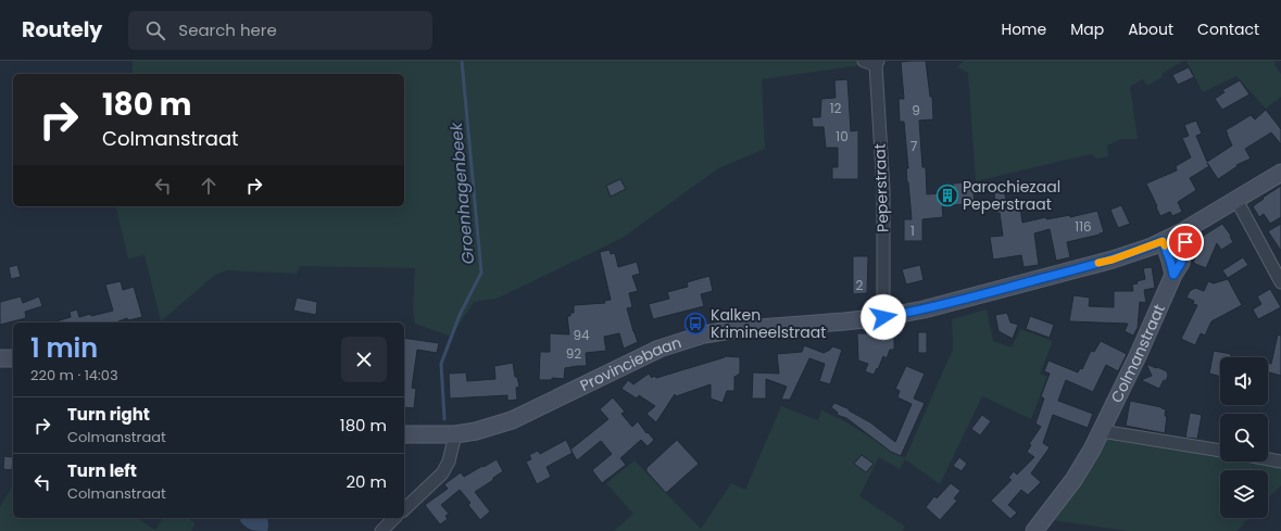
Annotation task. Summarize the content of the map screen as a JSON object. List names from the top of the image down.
{
  "streets": {
    "main road": ["Colmanstraat", "Provinciebaan"],
    "street": ["Peperstraat"]
  },
  "crossings": [
    ["Peperstraat", "Provinciebaan"],
    ["Colmanstraat", "Provinciebaan"]
  ],
  "water": ["Groenhagenbeek"],
  "places": {
    "building": ["Parochiezaal Peperstraat"],
    "bus stop": ["Kalken Krimineelstraat"]
  },
  "house_numbers": [
    "12",
    "9",
    "10",
    "7",
    "116",
    "1",
    "2",
    "94",
    "92"
  ],
  "page": {
    "header": "Routely",
    "search": "Search here",
    "nav": [
      "Home",
      "Map",
      "About",
      "Contact"
    ],
    "turn": ["180 m", "Colmanstraat"],
    "heading": ["1 min", "220 m · 14:03"],
    "list": [
      {
        "name": "Turn right",
        "note": "Colmanstraat",
        "value": "180 m"
      },
      {
        "name": "Turn left",
        "note": "Colmanstraat",
        "value": "20 m"
      }
    ]
  }
}
